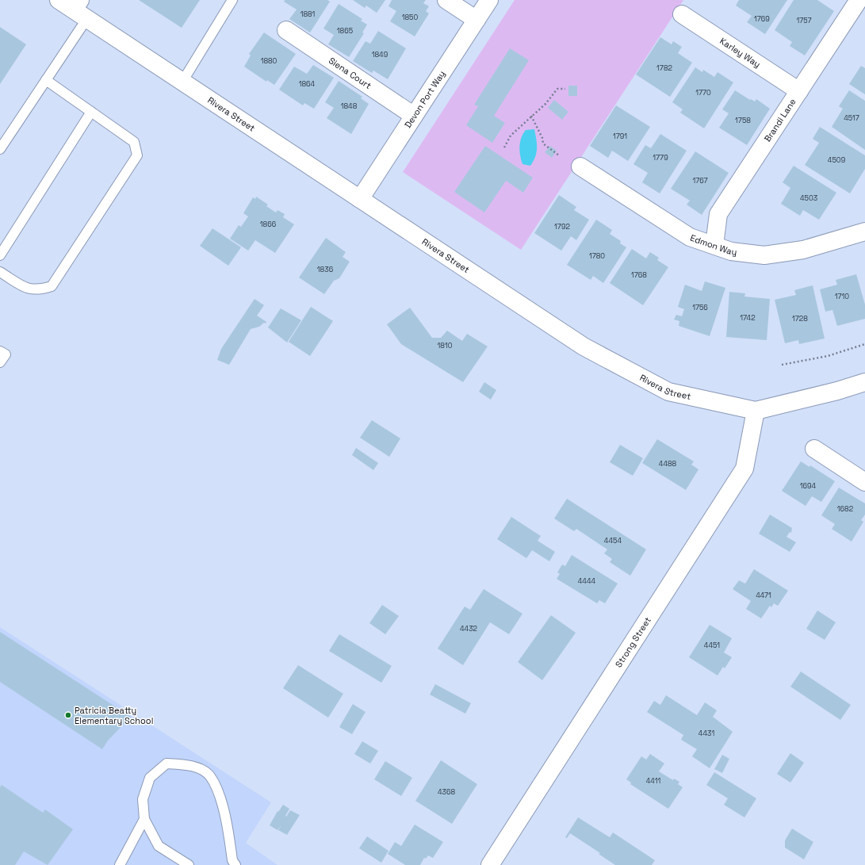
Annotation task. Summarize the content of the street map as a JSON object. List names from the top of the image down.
{
  "streets": {
    "street": [
      "Karley Way",
      "Siena Court",
      "Devon Port Way",
      "Rivera Street",
      "Brandi Lane",
      "Edmon Way",
      "Strong Street"
    ]
  },
  "crossings": [
    ["Karley Way", "Brandi Lane"],
    ["Siena Court", "Devon Port Way"],
    ["Devon Port Way", "Rivera Street"],
    ["Rivera Street", "Strong Street"],
    ["Brandi Lane", "Edmon Way"]
  ],
  "places": ["Patricia Beatty Elementary School"],
  "house_numbers": [
    "1881",
    "1850",
    "1769",
    "1757",
    "1865",
    "1849",
    "1880",
    "1782",
    "1864",
    "1770",
    "1848",
    "4517",
    "1758",
    "1791",
    "1779",
    "4509",
    "1767",
    "4503",
    "1866",
    "1792",
    "1780",
    "1836",
    "1768",
    "1710",
    "1756",
    "1742",
    "1728",
    "1810",
    "4488",
    "1694",
    "1682",
    "4454",
    "4444",
    "4471",
    "4432",
    "4451",
    "4431",
    "4411",
    "4368"
  ]
}
